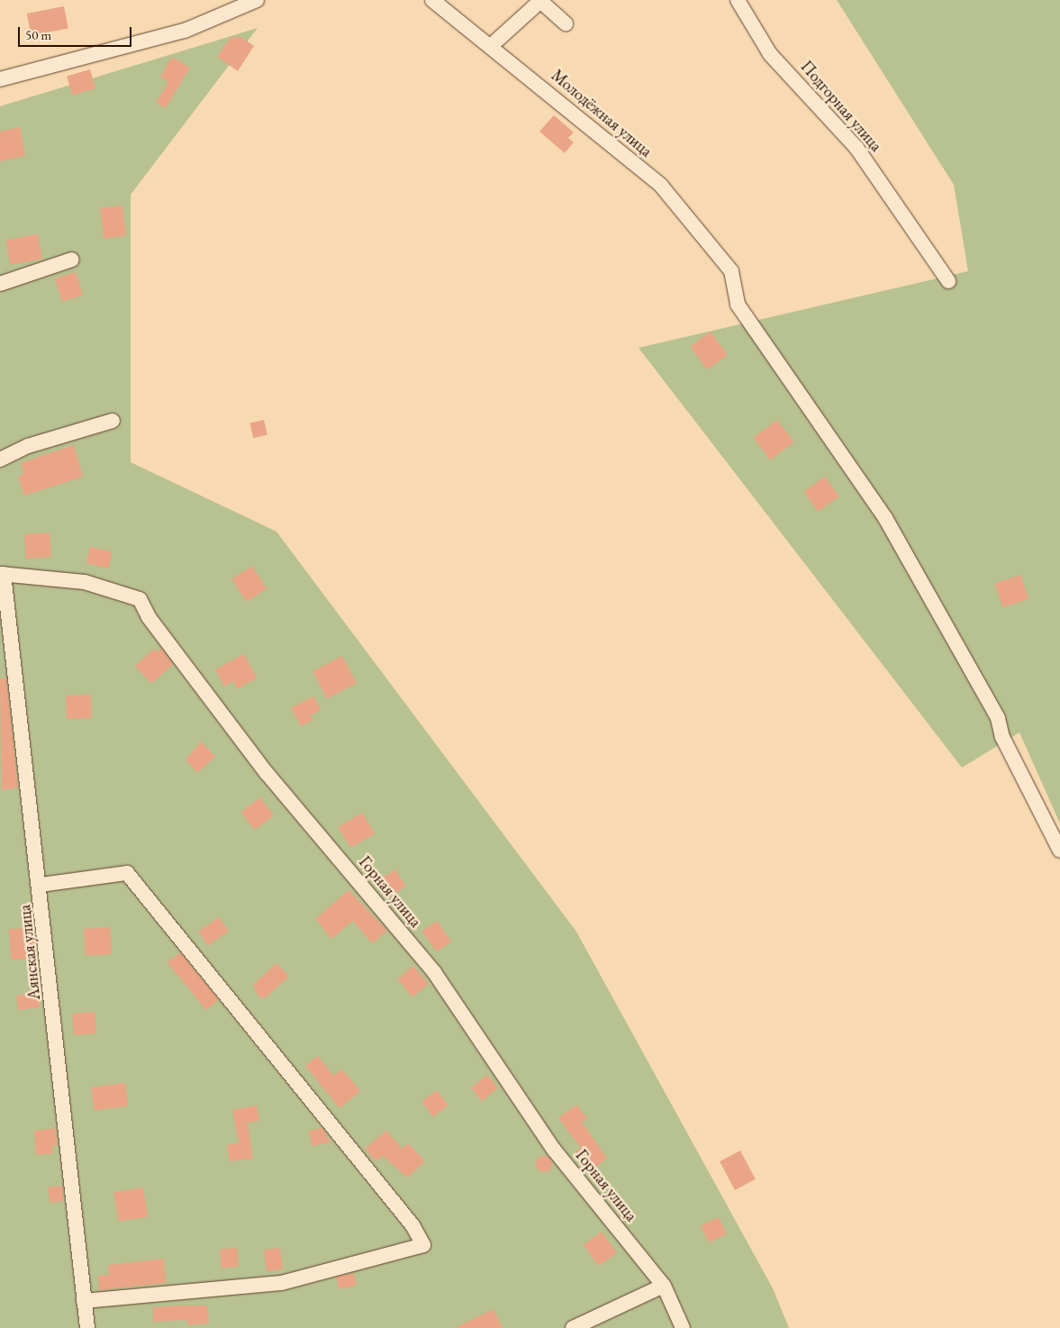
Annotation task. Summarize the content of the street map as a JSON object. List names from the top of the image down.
{
  "streets": {
    "street": [
      "Подгорная улица",
      "Молодёжная улица",
      "Горная улица",
      "Аянская улица"
    ]
  },
  "crossings": [
    ["Горная улица", "Аянская улица"]
  ],
  "scale_bar": "50 m"
}
